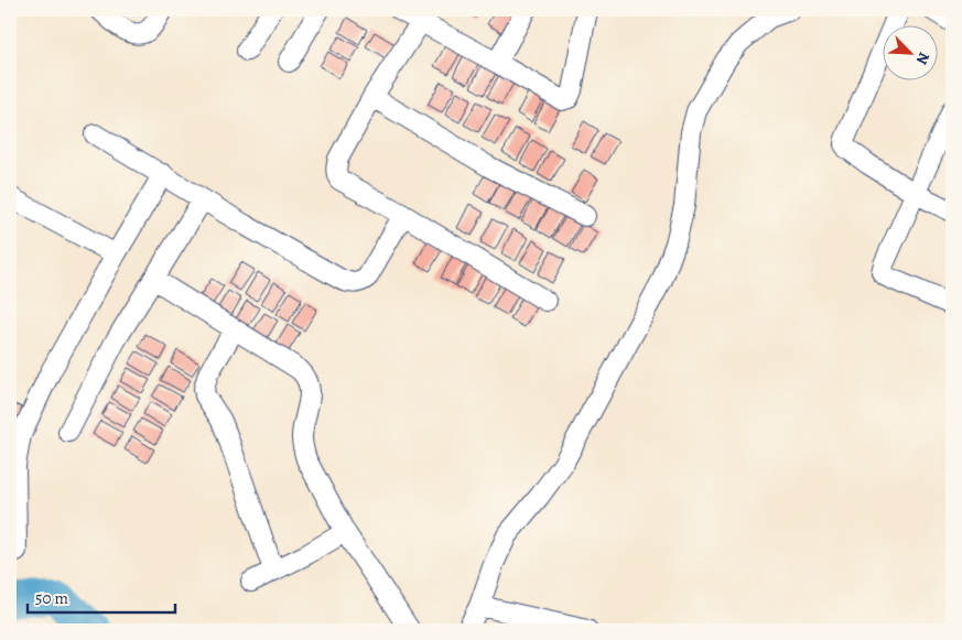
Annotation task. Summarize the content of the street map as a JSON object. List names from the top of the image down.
{
  "scale_bar": "50 m",
  "north": "bottom right"
}
